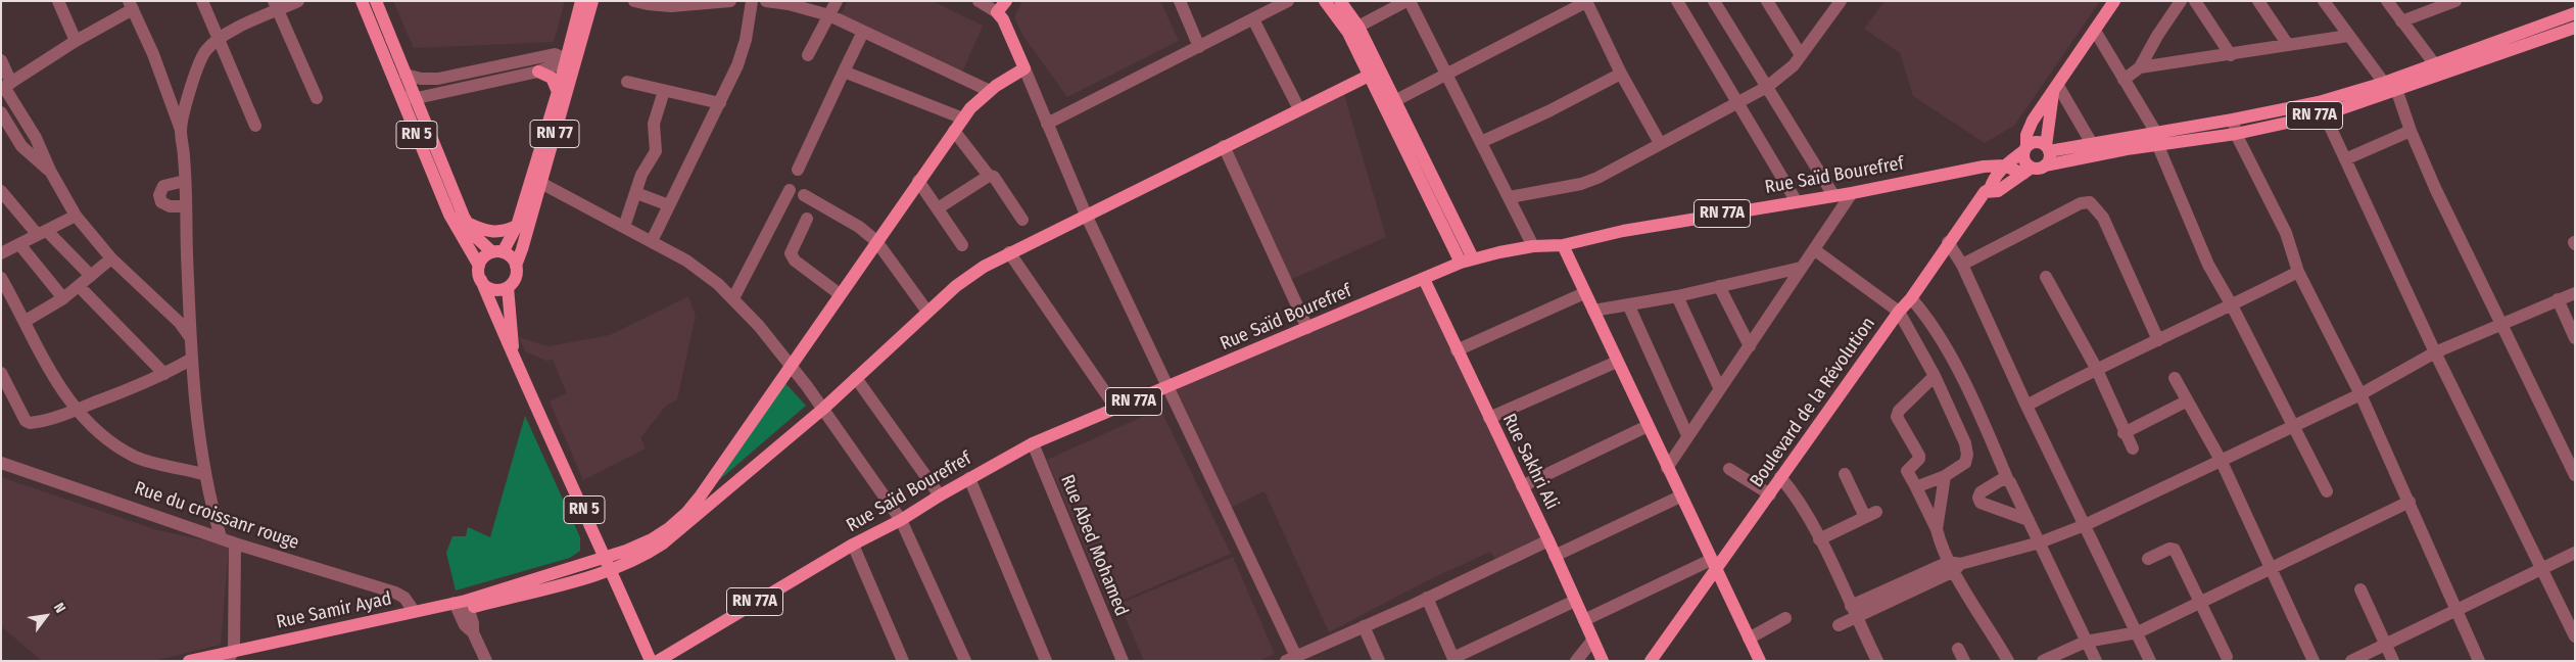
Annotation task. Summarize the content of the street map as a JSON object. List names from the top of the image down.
{
  "streets": {
    "main road": [
      "RN 77A",
      "RN 77",
      "RN 5",
      "Rue Saïd Bourefref",
      "Boulevard de la Révolution",
      "Rue Sakhri Ali",
      "Rue Samir Ayad"
    ],
    "street": ["Rue du croissanr rouge", "Rue Abed Mohamed"]
  },
  "crossings": [
    ["RN 77", "RN 5"],
    ["RN 5", "Rue Samir Ayad"],
    ["Rue Saïd Bourefref", "Boulevard de la Révolution"],
    ["Rue Saïd Bourefref", "Rue Sakhri Ali"],
    ["Rue Saïd Bourefref", "Rue Abed Mohamed"],
    ["Rue du croissanr rouge", "Rue Samir Ayad"]
  ],
  "north": "top right"
}
